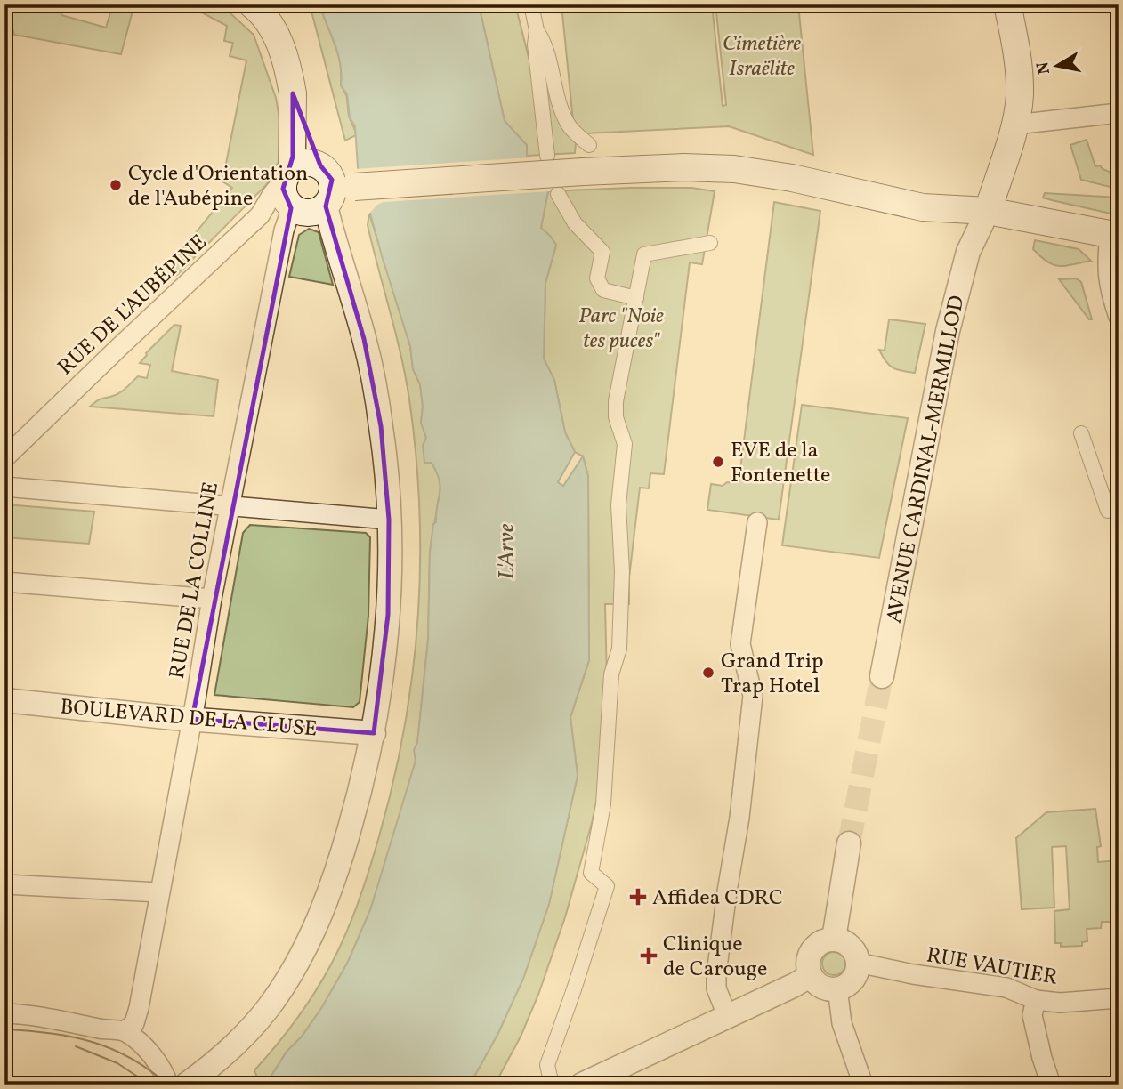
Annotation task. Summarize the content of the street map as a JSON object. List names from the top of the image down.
{
  "streets": {
    "street": [
      "RUE DE L'AUBÉPINE",
      "AVENUE CARDINAL-MERMILLOD",
      "RUE DE LA COLLINE",
      "BOULEVARD DE LA CLUSE",
      "RUE VAUTIER"
    ]
  },
  "crossings": [
    ["RUE DE L'AUBÉPINE", "RUE DE LA COLLINE"],
    ["RUE DE LA COLLINE", "BOULEVARD DE LA CLUSE"]
  ],
  "water": ["L'Arve"],
  "parks": ["Cimetière Israëlite", "Parc \"Noie tes puces\""],
  "places": {
    "other": ["Cycle d'Orientation de l'Aubépine", "EVE de la Fontenette", "Grand Trip Trap Hotel"],
    "health": ["Affidea CDRC", "Clinique de Carouge"]
  },
  "north": "left"
}
